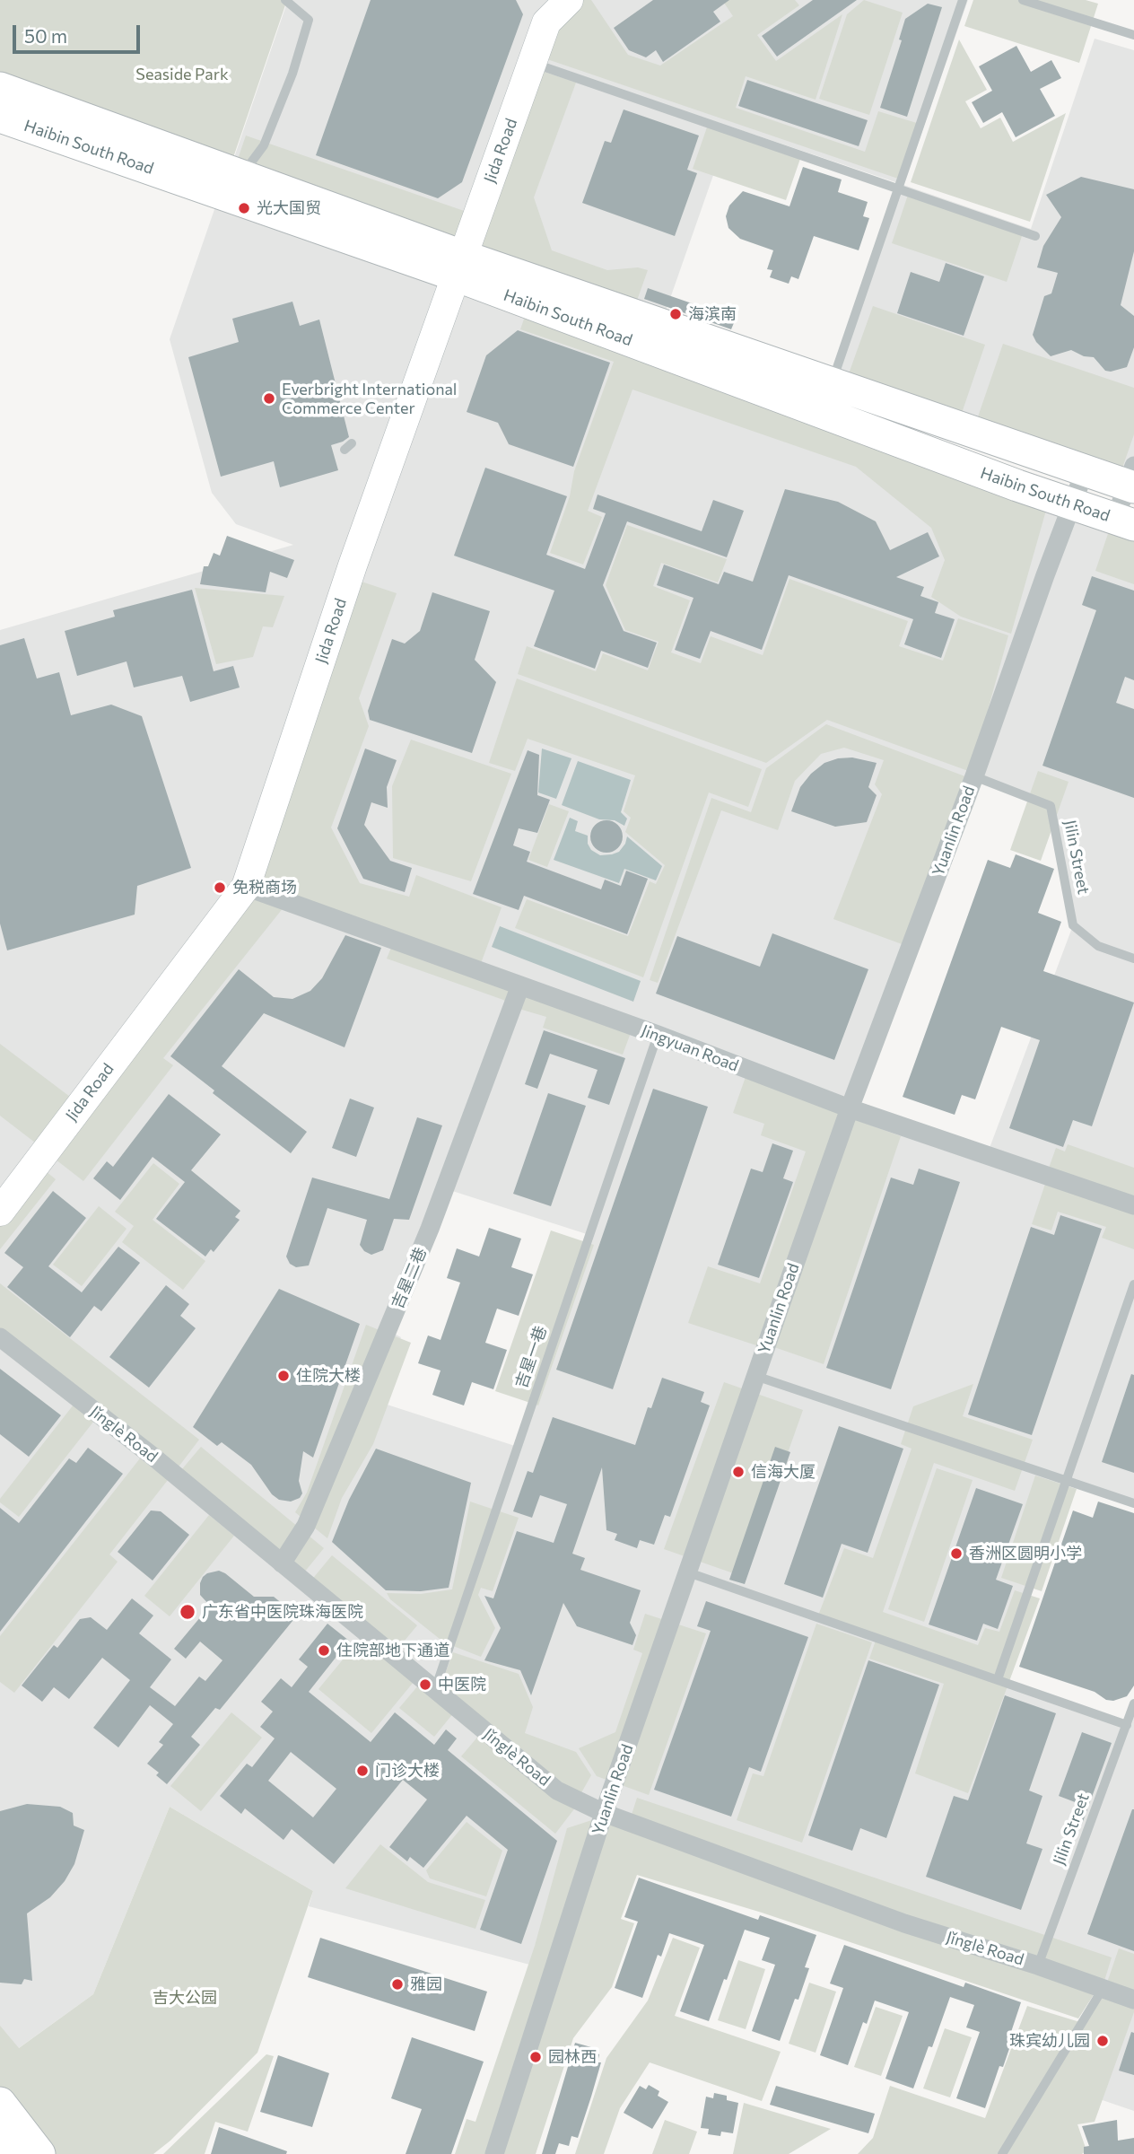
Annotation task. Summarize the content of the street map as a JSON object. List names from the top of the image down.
{
  "streets": {
    "main road": ["Haibin South Road", "Jida Road"],
    "street": [
      "Yuanlin Road",
      "Jingyuan Road",
      "吉星二巷",
      "Jǐnglè Road"
    ],
    "lane": ["Jilin Street", "吉星一巷"]
  },
  "crossings": [
    ["Haibin South Road", "Jida Road"],
    ["Haibin South Road", "Yuanlin Road"],
    ["Jida Road", "Jingyuan Road"],
    ["Yuanlin Road", "Jilin Street"],
    ["Yuanlin Road", "Jingyuan Road"],
    ["Yuanlin Road", "Jǐnglè Road"],
    ["Jilin Street", "Jǐnglè Road"],
    ["Jingyuan Road", "吉星二巷"],
    ["Jingyuan Road", "吉星一巷"],
    ["吉星二巷", "Jǐnglè Road"],
    ["吉星一巷", "Jǐnglè Road"]
  ],
  "parks": ["Seaside Park", "吉大公园"],
  "places": [
    "光大国贸",
    "海滨南",
    "Everbright International Commerce Center",
    "免税商场",
    "住院大楼",
    "信海大厦",
    "香洲区圆明小学",
    "广东省中医院珠海医院",
    "住院部地下通道",
    "中医院",
    "门诊大楼",
    "雅园",
    "珠宾幼儿园",
    "园林西"
  ],
  "scale_bar": "50 m"
}
